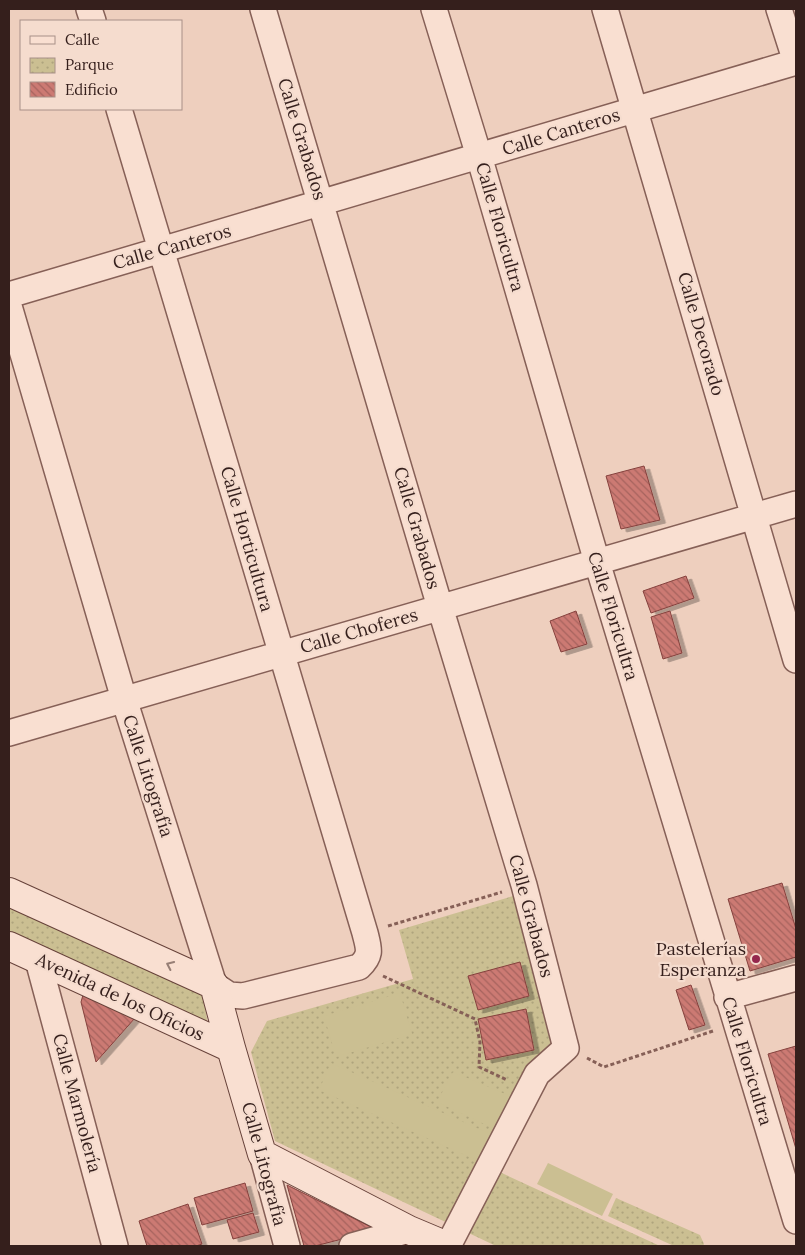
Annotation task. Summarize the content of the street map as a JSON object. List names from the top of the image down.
{
  "streets": {
    "street": [
      "Calle Canteros",
      "Calle Grabados",
      "Calle Floricultra",
      "Calle Decorado",
      "Calle Horticultura",
      "Calle Choferes",
      "Calle Litografía",
      "Avenida de los Oficios",
      "Calle Marmolería"
    ]
  },
  "crossings": [
    ["Calle Canteros", "Calle Grabados"],
    ["Calle Canteros", "Calle Floricultra"],
    ["Calle Canteros", "Calle Decorado"],
    ["Calle Canteros", "Calle Horticultura"],
    ["Calle Grabados", "Calle Choferes"],
    ["Calle Floricultra", "Calle Choferes"],
    ["Calle Decorado", "Calle Choferes"],
    ["Calle Horticultura", "Calle Choferes"],
    ["Calle Choferes", "Calle Litografía"],
    ["Calle Litografía", "Avenida de los Oficios"],
    ["Avenida de los Oficios", "Calle Marmolería"]
  ],
  "places": ["Pastelerías Esperanza"],
  "legend": ["Calle", "Parque", "Edificio"]
}
